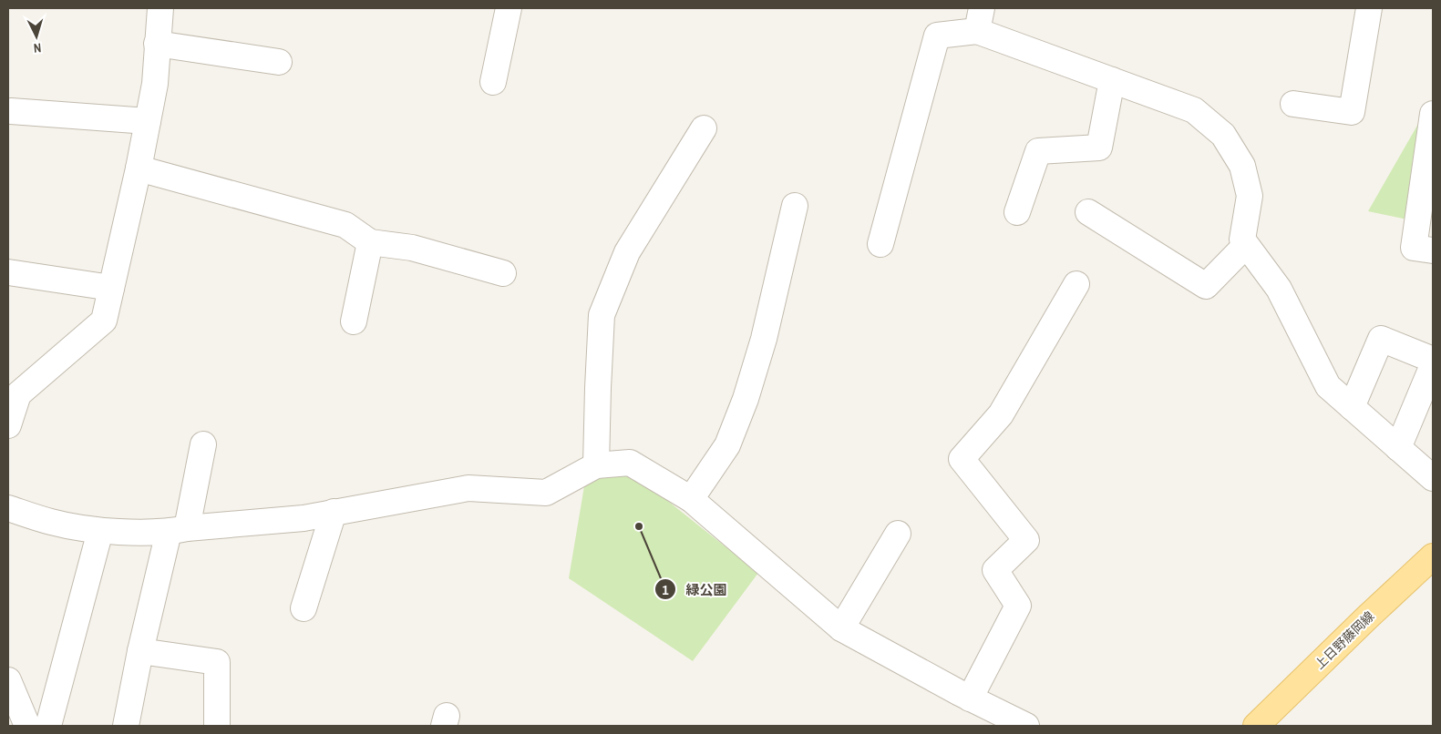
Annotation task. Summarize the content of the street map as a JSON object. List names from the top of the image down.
{
  "streets": {
    "main road": ["上日野藤岡線"]
  },
  "places": ["緑公園"],
  "north": "bottom"
}
